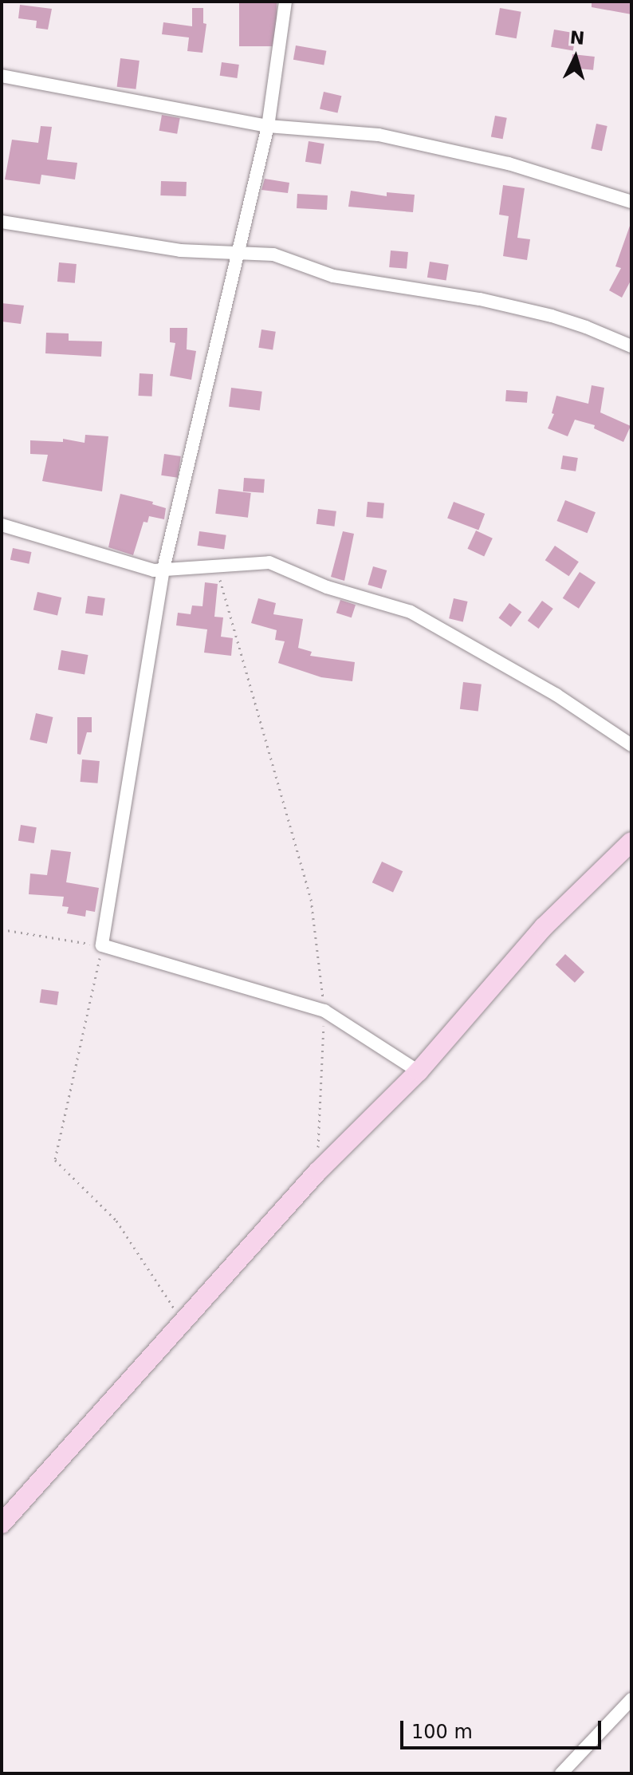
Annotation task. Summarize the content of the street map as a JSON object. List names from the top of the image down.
{
  "scale_bar": "100 m",
  "north": "top"
}
